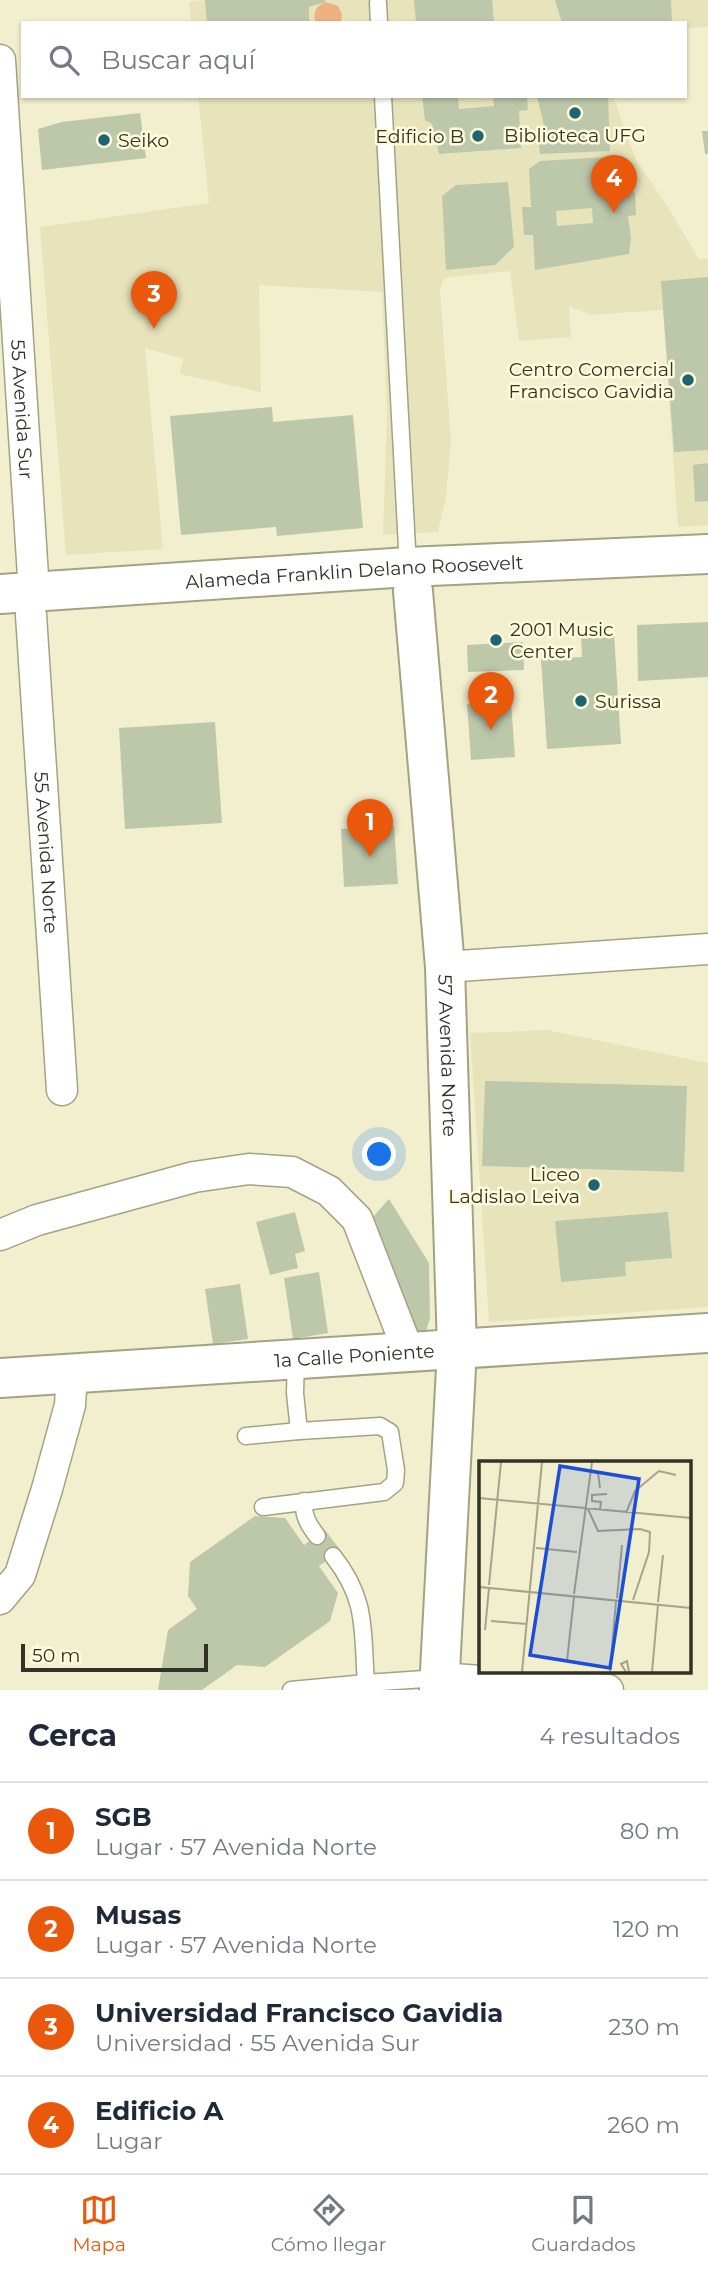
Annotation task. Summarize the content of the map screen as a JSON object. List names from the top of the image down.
{
  "streets": {
    "street": [
      "55 Avenida Sur",
      "Alameda Franklin Delano Roosevelt",
      "55 Avenida Norte",
      "57 Avenida Norte",
      "1a Calle Poniente"
    ]
  },
  "crossings": [
    ["55 Avenida Sur", "Alameda Franklin Delano Roosevelt"],
    ["55 Avenida Sur", "55 Avenida Norte"],
    ["Alameda Franklin Delano Roosevelt", "55 Avenida Norte"],
    ["Alameda Franklin Delano Roosevelt", "57 Avenida Norte"],
    ["57 Avenida Norte", "1a Calle Poniente"]
  ],
  "places": [
    "Biblioteca UFG",
    "Edificio B",
    "Seiko",
    "Centro Comercial Francisco Gavidia",
    "2001 Music Center",
    "Surissa",
    "Liceo Ladislao Leiva"
  ],
  "scale_bar": "50 m",
  "page": {
    "search": "Buscar aquí",
    "pins": [
      "4",
      "3",
      "2",
      "1"
    ],
    "scale": "50 m",
    "heading": ["Cerca", "4 resultados"],
    "list": [
      {
        "mark": "1",
        "name": "SGB",
        "note": "Lugar · 57 Avenida Norte",
        "value": "80 m"
      },
      {
        "mark": "2",
        "name": "Musas",
        "note": "Lugar · 57 Avenida Norte",
        "value": "120 m"
      },
      {
        "mark": "3",
        "name": "Universidad Francisco Gavidia",
        "note": "Universidad · 55 Avenida Sur",
        "value": "230 m"
      },
      {
        "mark": "4",
        "name": "Edificio A",
        "note": "Lugar",
        "value": "260 m"
      }
    ],
    "nav": ["Mapa", "Cómo llegar", "Guardados"]
  }
}
